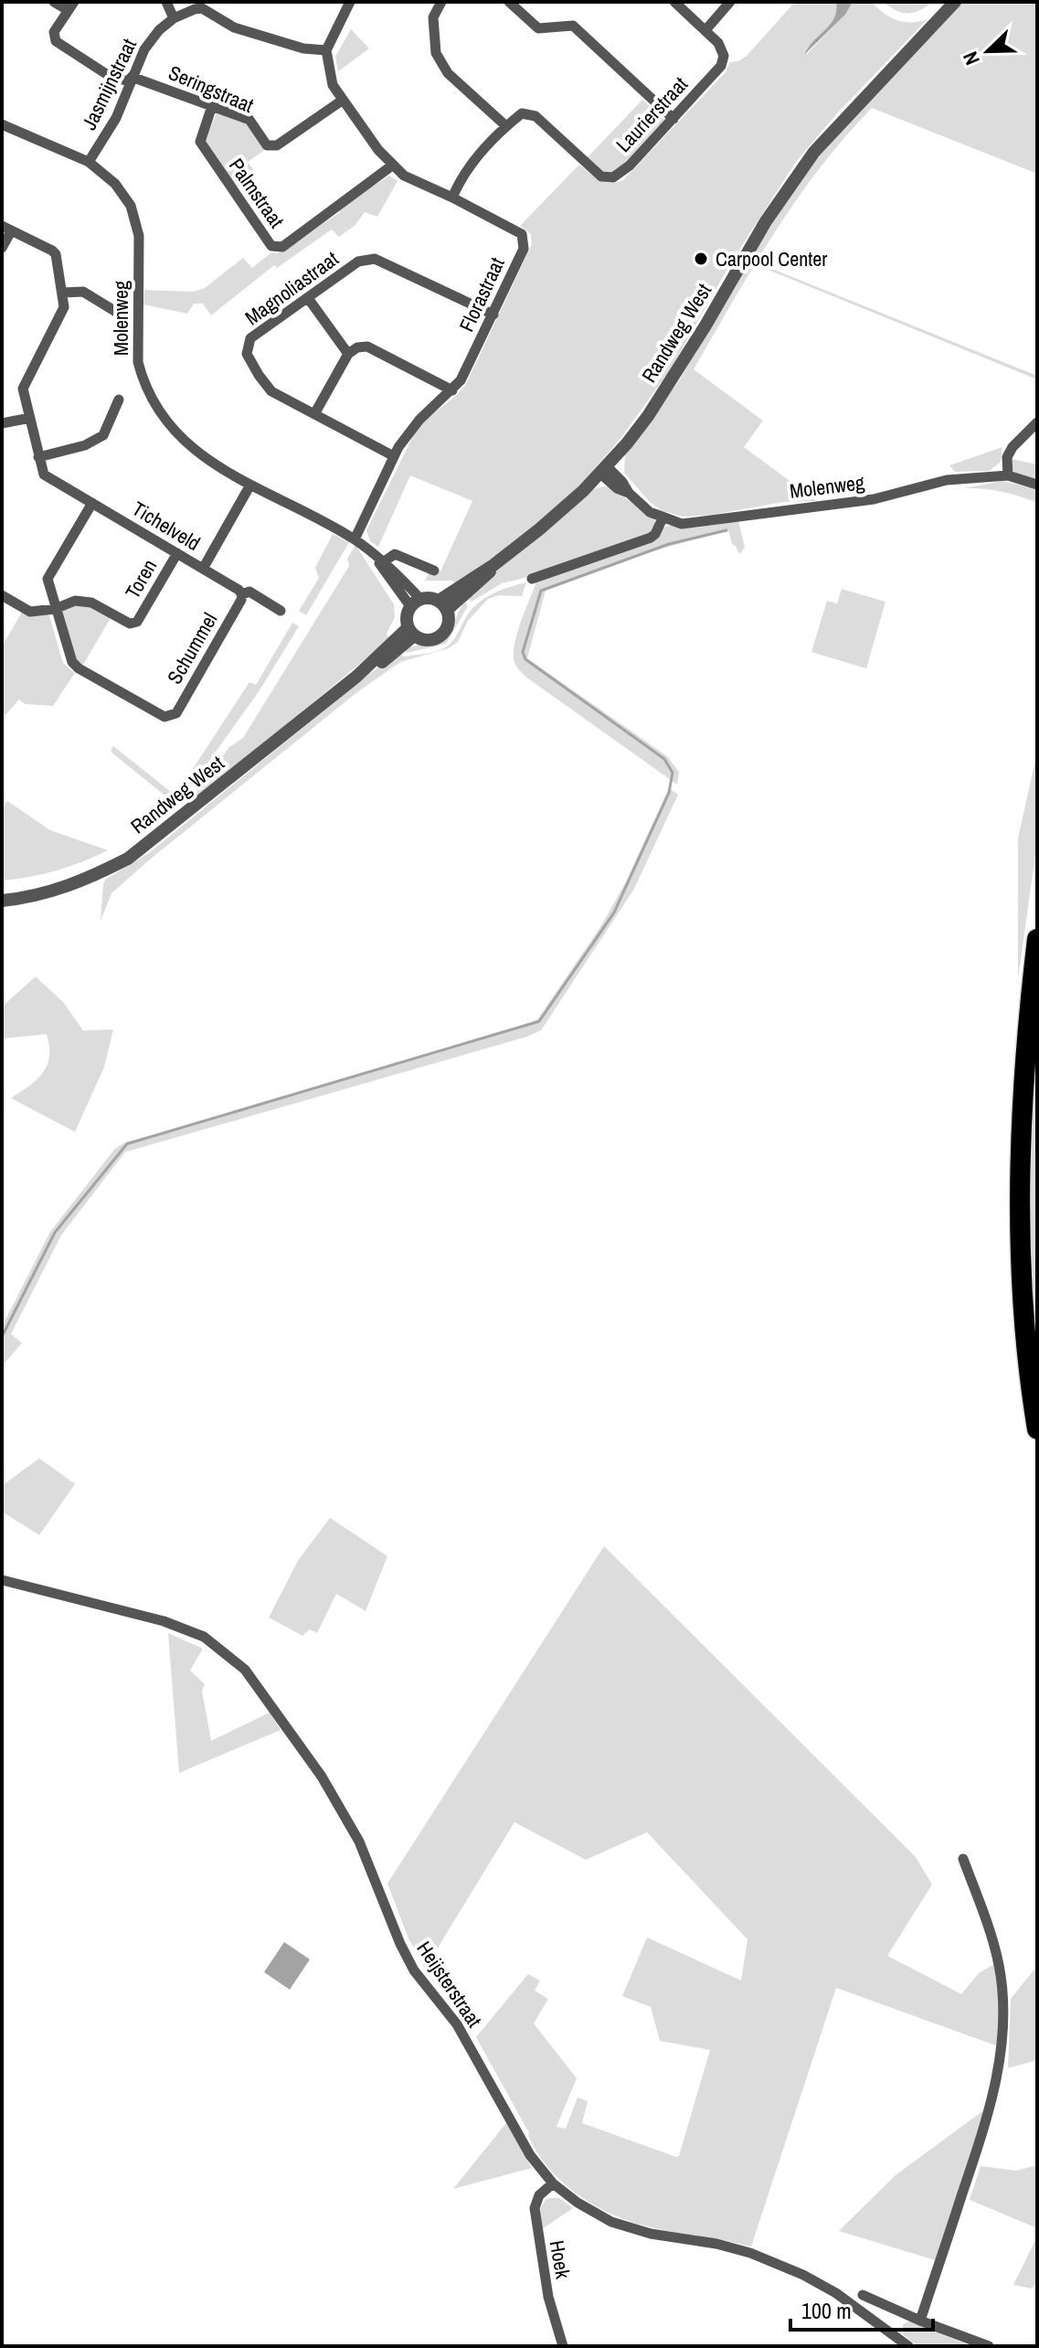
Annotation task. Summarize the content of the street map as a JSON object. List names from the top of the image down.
{
  "streets": {
    "street": [
      "Jasmijnstraat",
      "Seringstraat",
      "Laurierstraat",
      "Palmstraat",
      "Magnoliastraat",
      "Florastraat",
      "Molenweg",
      "Randweg West",
      "Tichelveld",
      "Toren",
      "Schummel",
      "Heijsterstraat",
      "Hoek"
    ]
  },
  "crossings": [
    ["Jasmijnstraat", "Seringstraat"],
    ["Jasmijnstraat", "Molenweg"],
    ["Seringstraat", "Palmstraat"],
    ["Seringstraat", "Florastraat"],
    ["Palmstraat", "Florastraat"],
    ["Magnoliastraat", "Florastraat"],
    ["Florastraat", "Molenweg"],
    ["Molenweg", "Randweg West"],
    ["Molenweg", "Tichelveld"],
    ["Tichelveld", "Toren"],
    ["Toren", "Schummel"],
    ["Heijsterstraat", "Hoek"]
  ],
  "places": ["Carpool Center"],
  "scale_bar": "100 m",
  "north": "bottom left"
}
